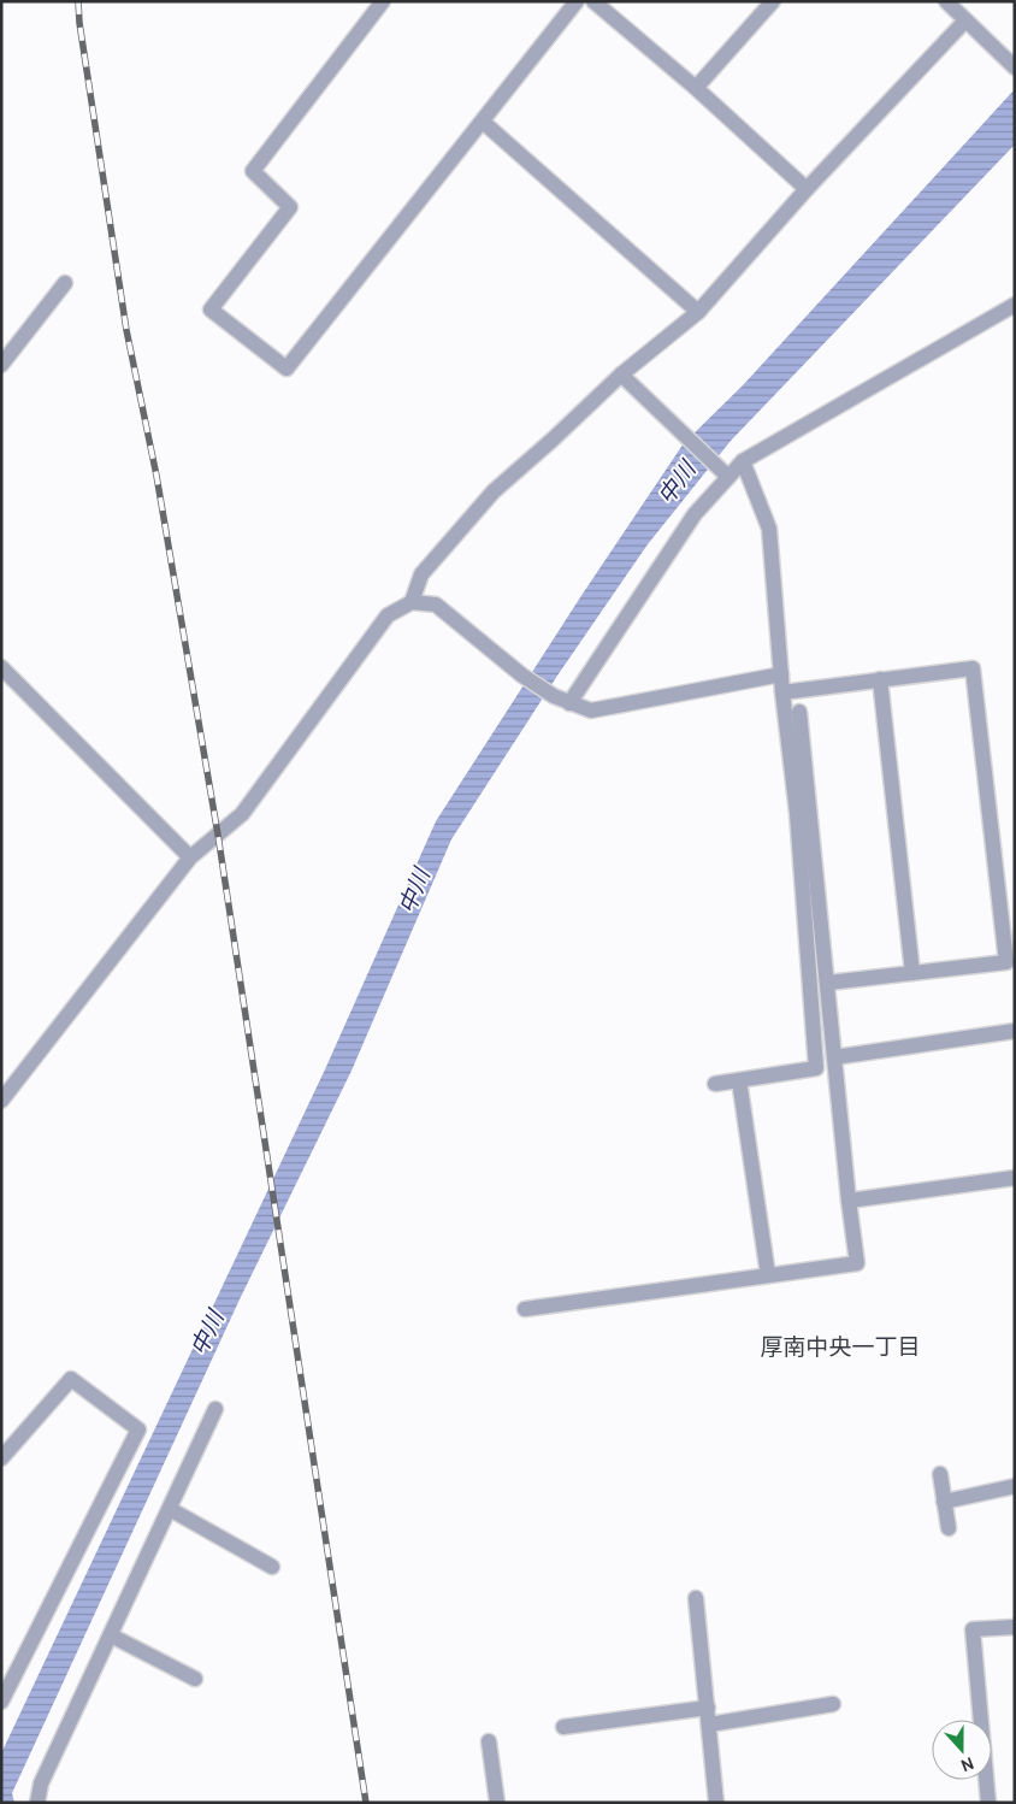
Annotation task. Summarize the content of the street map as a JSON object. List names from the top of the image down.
{
  "districts": ["厚南中央一丁目"],
  "water": ["中川"],
  "north": "bottom"
}
